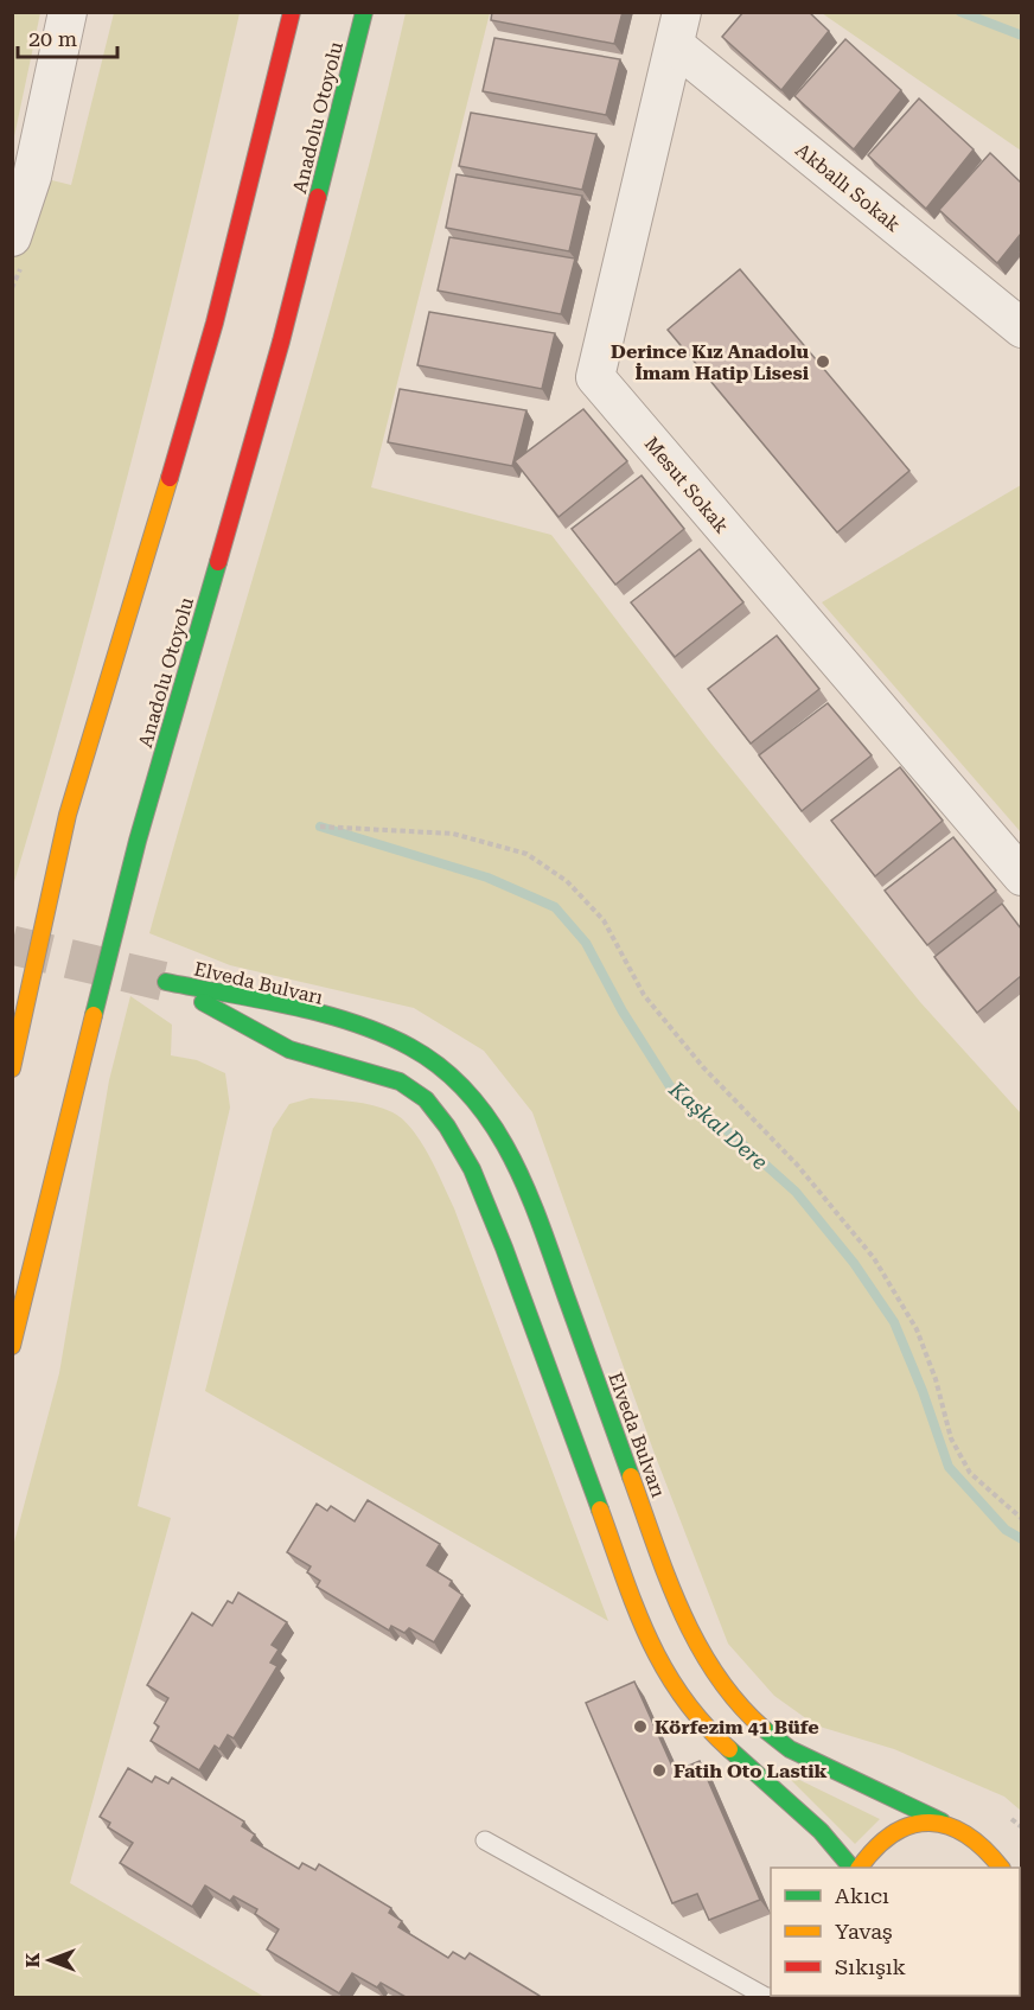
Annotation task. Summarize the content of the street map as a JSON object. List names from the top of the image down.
{
  "streets": {
    "main road": ["Anadolu Otoyolu", "Elveda Bulvarı"],
    "street": ["Akballı Sokak", "Mesut Sokak"]
  },
  "crossings": [
    ["Akballı Sokak", "Mesut Sokak"]
  ],
  "water": ["Kaşkal Dere"],
  "places": ["Derince Kız Anadolu İmam Hatip Lisesi", "Körfezim 41 Büfe", "Fatih Oto Lastik"],
  "legend": ["Akıcı", "Yavaş", "Sıkışık"],
  "scale_bar": "20 m",
  "north": "left"
}
